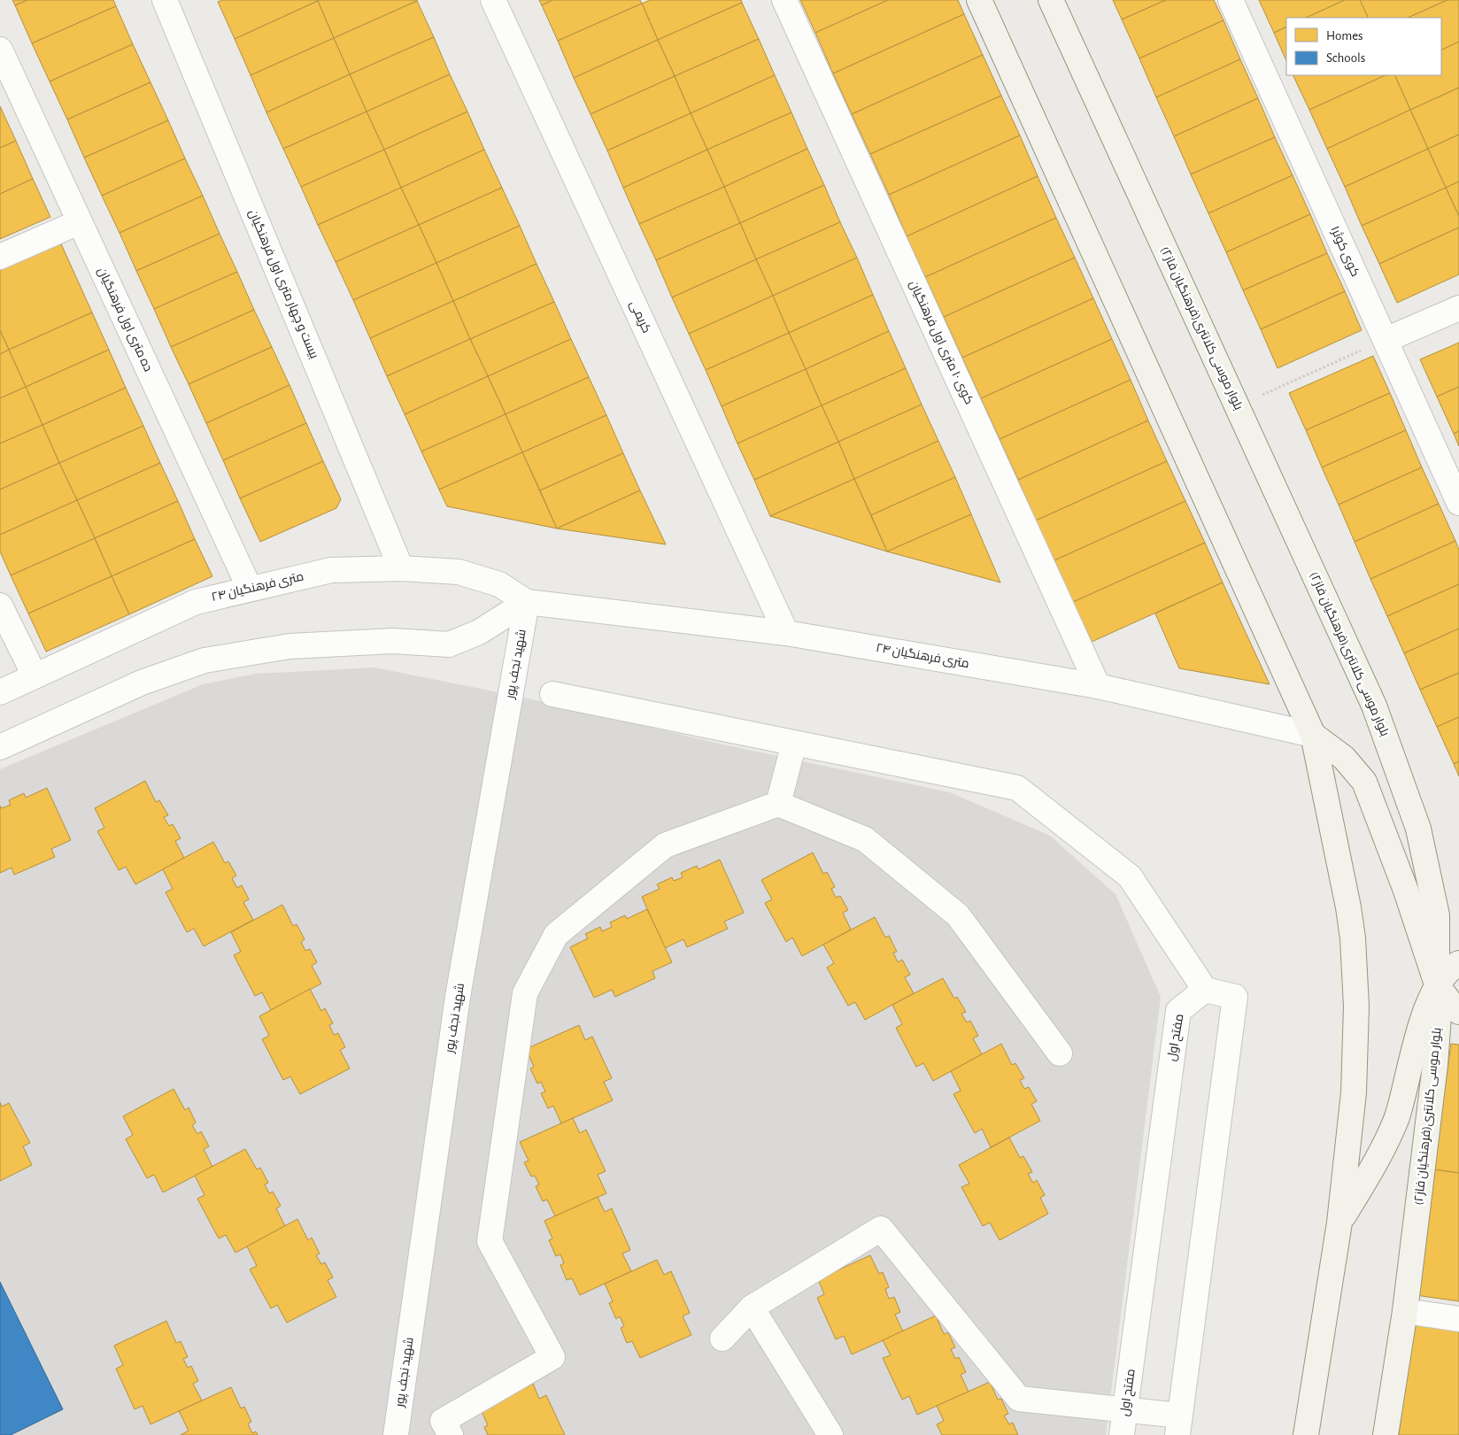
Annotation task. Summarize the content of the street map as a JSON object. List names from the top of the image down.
{
  "streets": {
    "main road": ["بلوار موسی کلانتری(فرهنگیان فاز۲)"],
    "street": [
      "کوی کوثر۱",
      "بیست و چهار متری اول فرهنگیان",
      "کریمی",
      "ده متری اول فرهنگیان",
      "کوی ۱۰ متری اول فرهنگیان",
      "۲۴ متری فرهنگیان",
      "شهید نجف پور",
      "مفتح اول"
    ]
  },
  "crossings": [
    ["بیست و چهار متری اول فرهنگیان", "۲۴ متری فرهنگیان"],
    ["کریمی", "۲۴ متری فرهنگیان"],
    ["ده متری اول فرهنگیان", "۲۴ متری فرهنگیان"],
    ["کوی ۱۰ متری اول فرهنگیان", "۲۴ متری فرهنگیان"],
    ["۲۴ متری فرهنگیان", "شهید نجف پور"]
  ],
  "legend": ["Homes", "Schools"]
}
